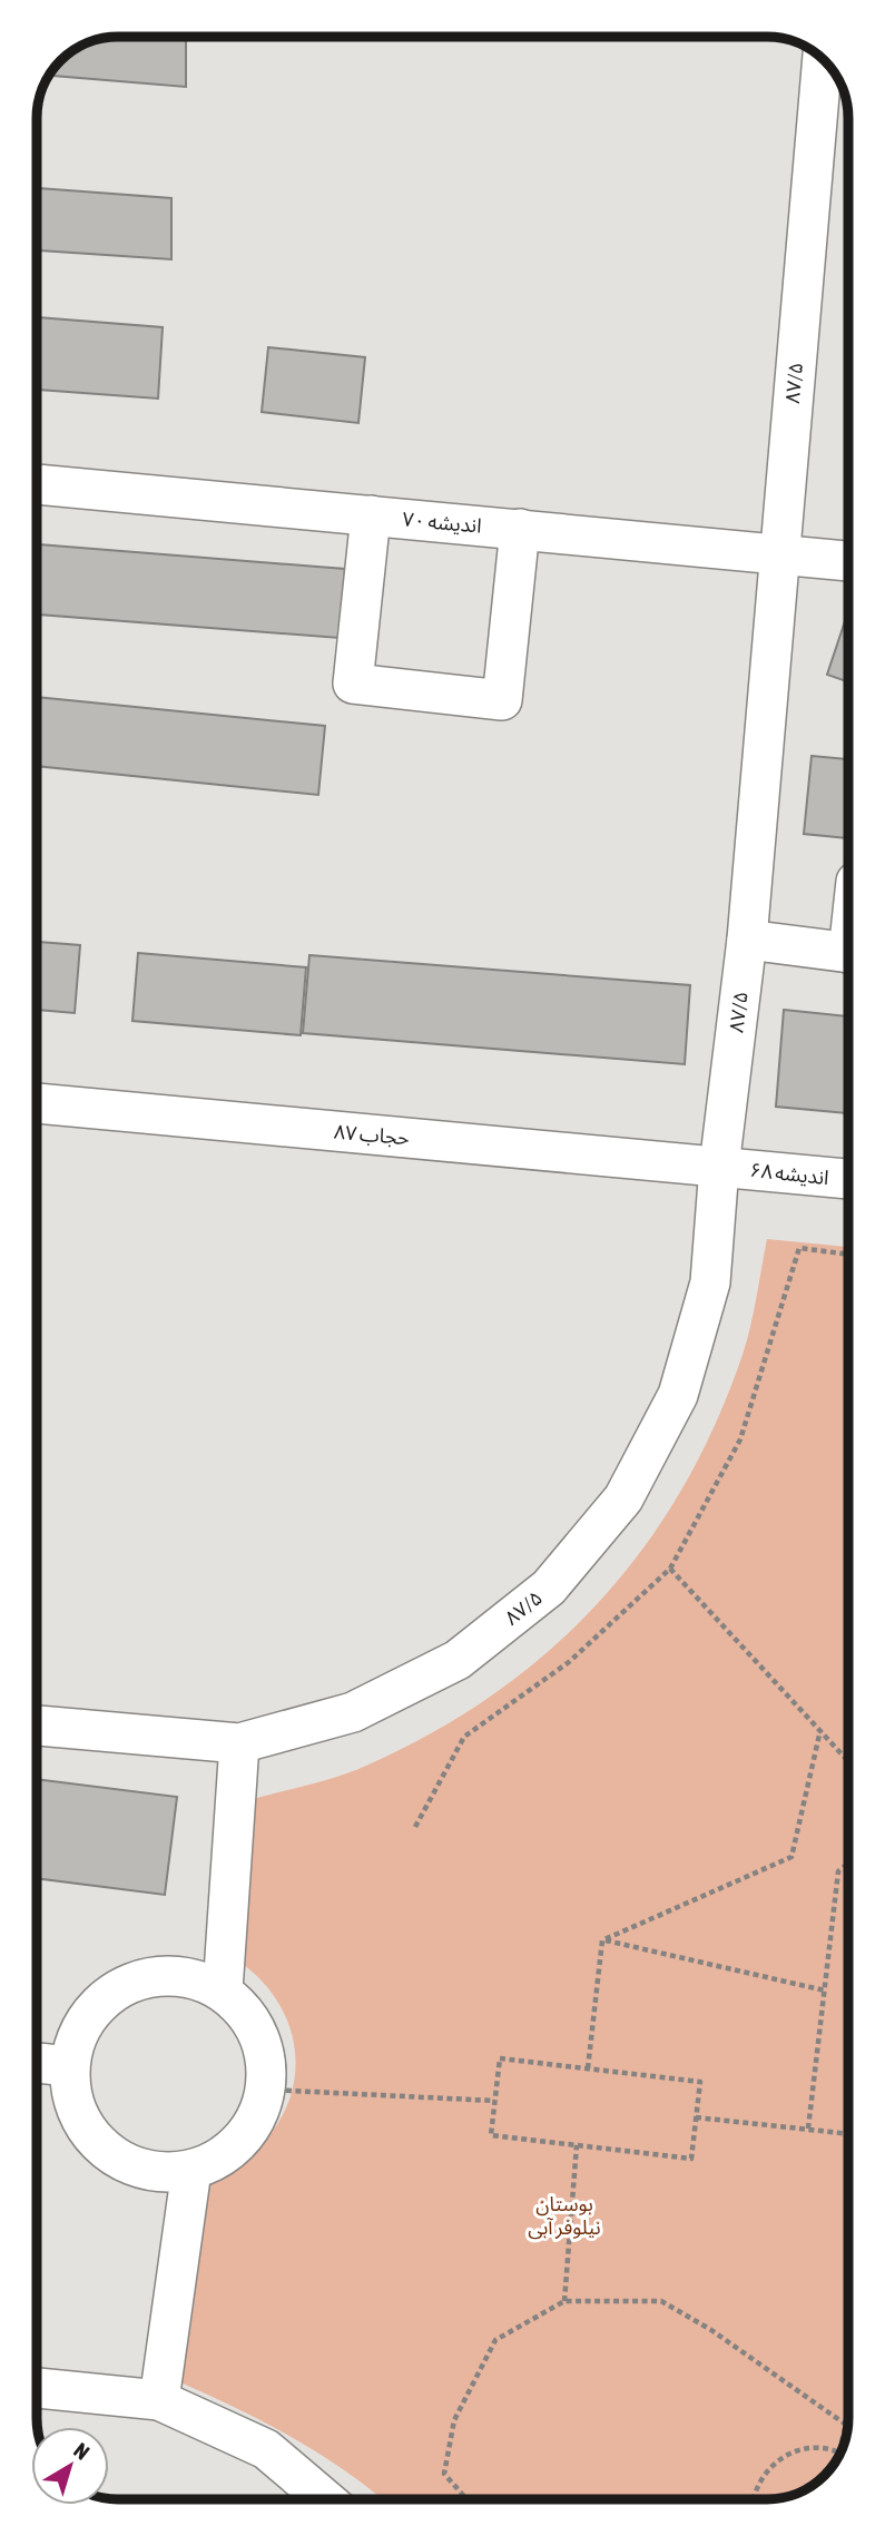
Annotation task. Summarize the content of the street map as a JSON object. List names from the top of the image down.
{
  "streets": {
    "street": [
      "۸۷/۵",
      "اندیشه ۷۰",
      "حجاب ۸۷",
      "اندیشه ۶۸"
    ]
  },
  "crossings": [
    ["۸۷/۵", "اندیشه ۷۰"],
    ["۸۷/۵", "حجاب ۸۷"],
    ["۸۷/۵", "اندیشه ۶۸"],
    ["حجاب ۸۷", "اندیشه ۶۸"]
  ],
  "parks": ["بوستان نیلوفر آبی"],
  "north": "top right"
}
